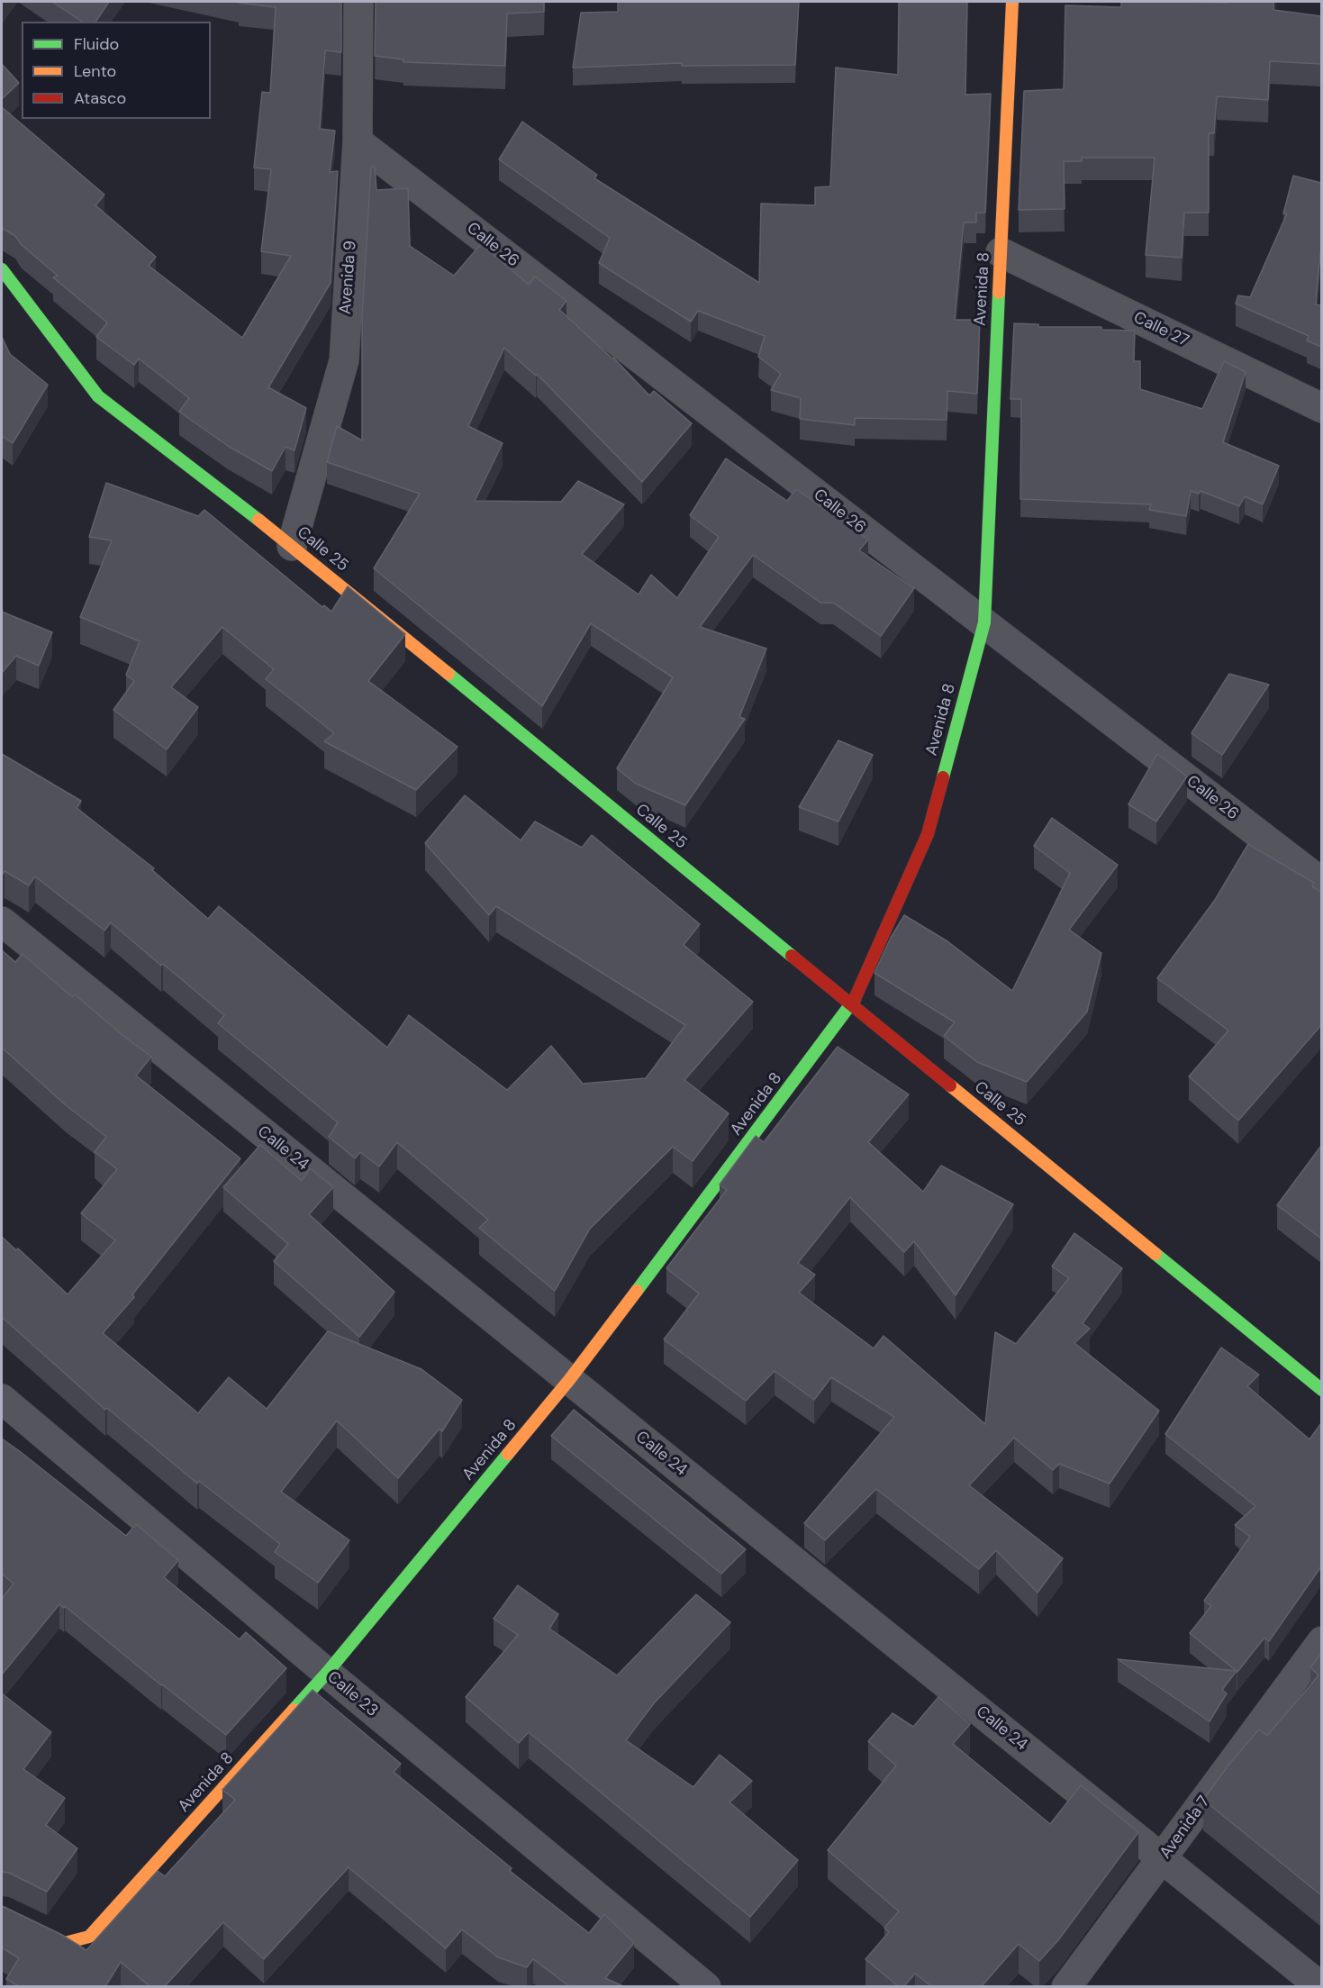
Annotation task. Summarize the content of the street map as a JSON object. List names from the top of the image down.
{
  "streets": {
    "street": [
      "Calle 26",
      "Avenida 9",
      "Avenida 8",
      "Calle 27",
      "Calle 25",
      "Calle 24",
      "Calle 23",
      "Avenida 7"
    ]
  },
  "crossings": [
    ["Calle 26", "Avenida 9"],
    ["Calle 26", "Avenida 8"],
    ["Avenida 9", "Calle 25"],
    ["Avenida 8", "Calle 27"],
    ["Avenida 8", "Calle 25"],
    ["Avenida 8", "Calle 24"],
    ["Avenida 8", "Calle 23"],
    ["Calle 24", "Avenida 7"]
  ],
  "legend": ["Fluido", "Lento", "Atasco"]
}
